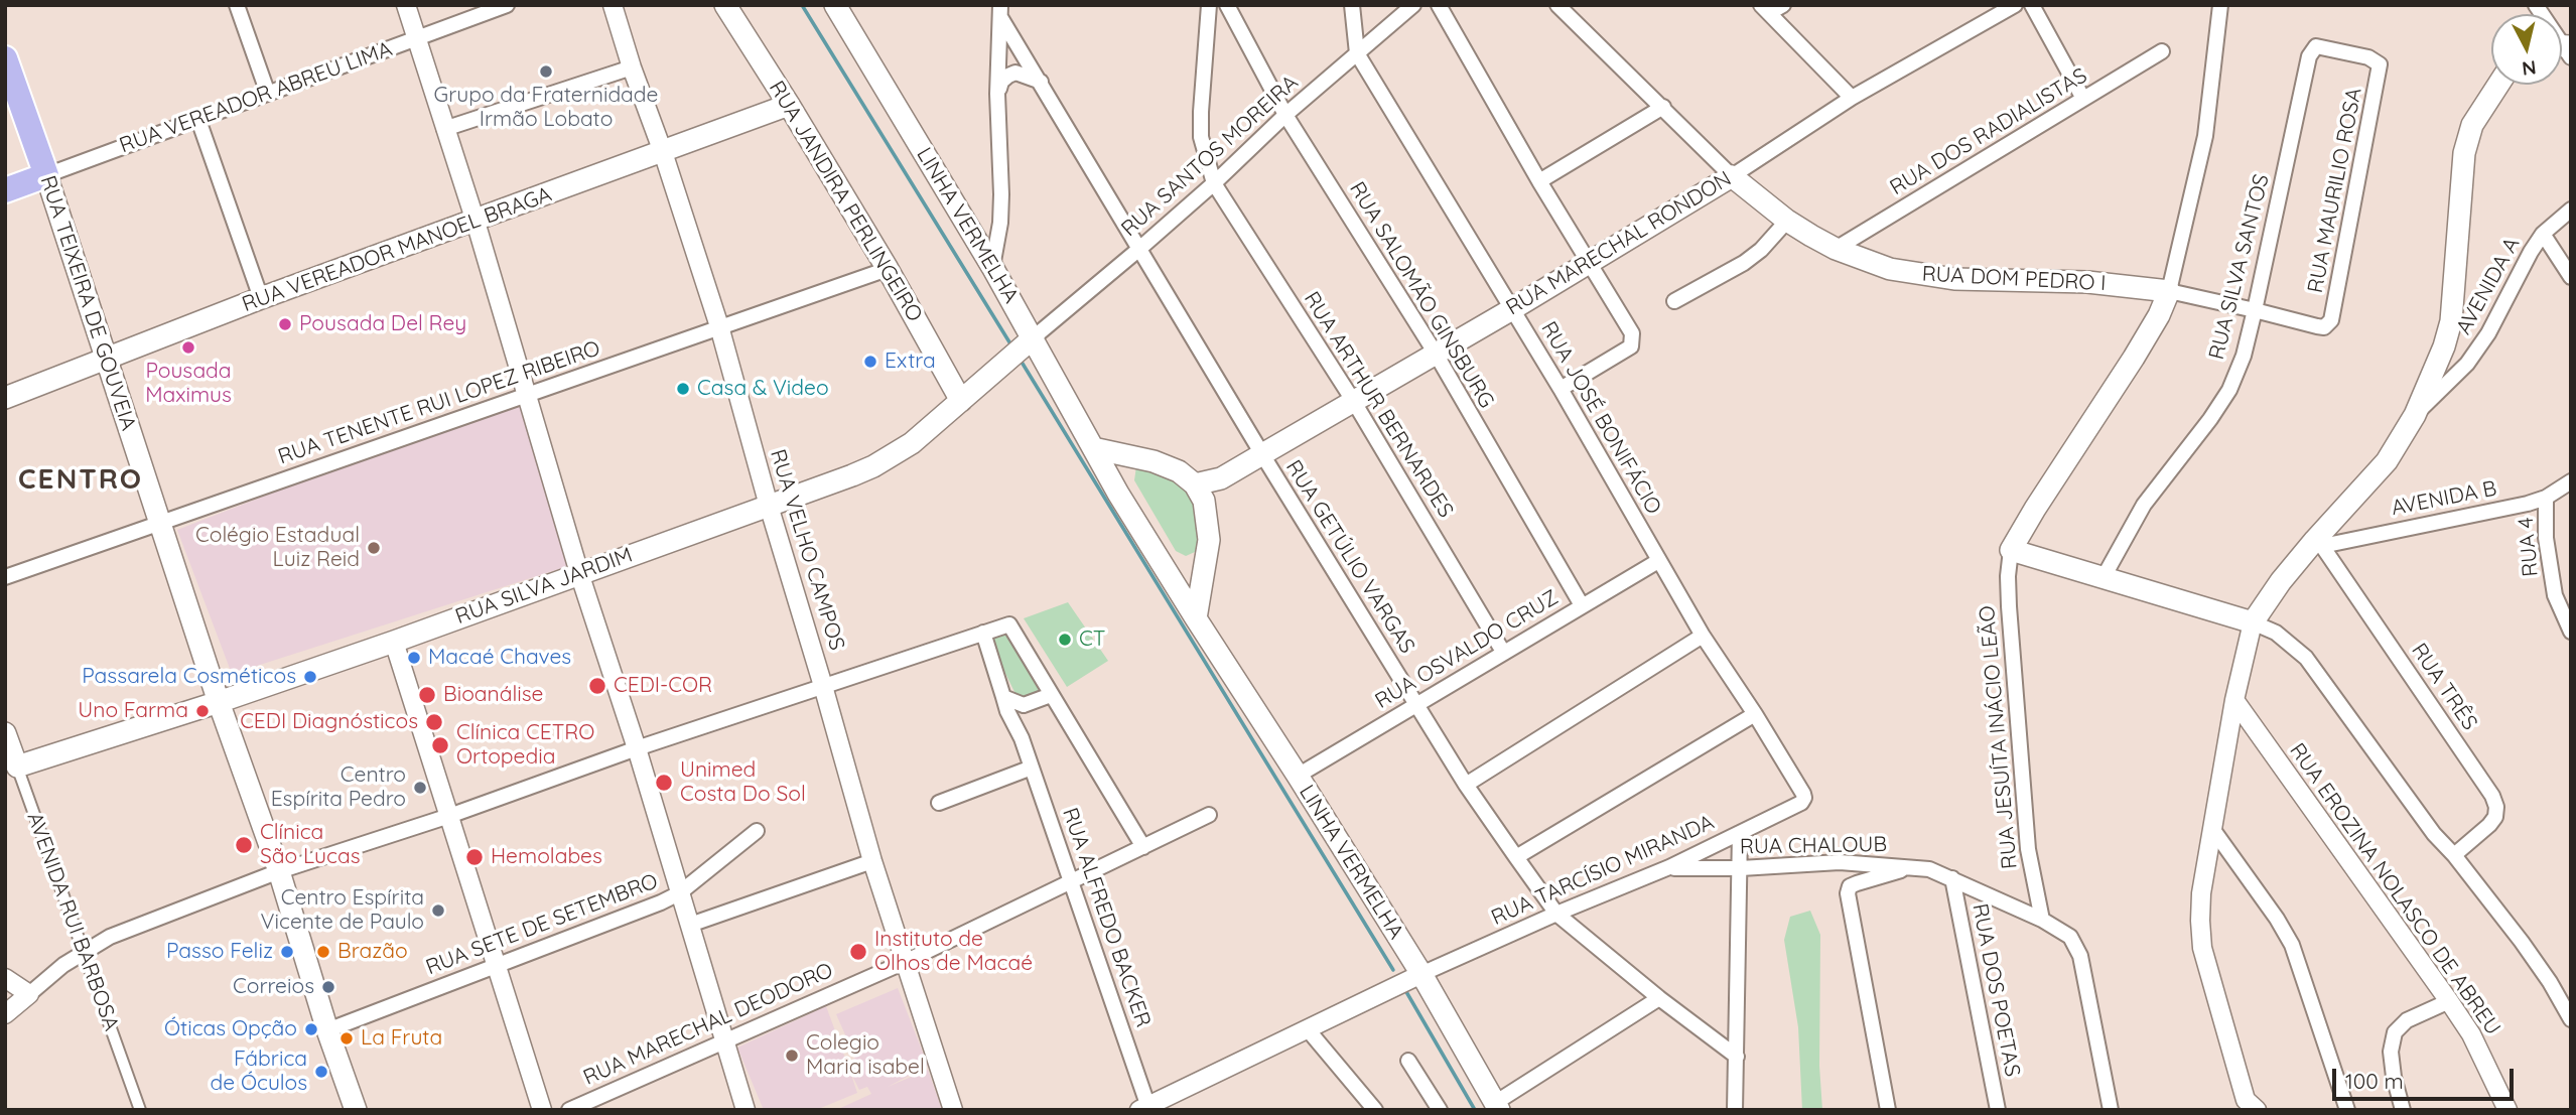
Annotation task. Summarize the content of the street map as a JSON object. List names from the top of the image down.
{
  "streets": {
    "highway": ["RUA VEREADOR ABREU LIMA", "RUA TEIXEIRA DE GOUVEIA"],
    "main road": [
      "RUA JANDIRA PERLINGEIRO",
      "LINHA VERMELHA",
      "RUA MARECHAL RONDON",
      "RUA VEREADOR MANOEL BRAGA",
      "RUA DOM PEDRO I",
      "RUA SILVA JARDIM",
      "AVENIDA RUI BARBOSA"
    ],
    "street": [
      "RUA DOS RADIALISTAS",
      "RUA SANTOS MOREIRA",
      "RUA MAURILIO ROSA",
      "RUA SILVA SANTOS",
      "AVENIDA A",
      "RUA SALOMÃO GINSBURG",
      "RUA TENENTE RUI LOPEZ RIBEIRO",
      "RUA ARTHUR BERNARDES",
      "RUA JOSÉ BONIFÁCIO",
      "AVENIDA B",
      "RUA 4",
      "RUA VELHO CAMPOS",
      "RUA GETÚLIO VARGAS",
      "RUA OSVALDO CRUZ",
      "RUA TRÊS",
      "RUA JESUÍTA INÁCIO LEÃO",
      "RUA CHALOUB",
      "RUA TARCÍSIO MIRANDA",
      "RUA EROZINA NOLASCO DE ABREU",
      "RUA ALFREDO BACKER",
      "RUA SETE DE SETEMBRO",
      "RUA DOS POETAS",
      "RUA MARECHAL DEODORO"
    ]
  },
  "crossings": [
    ["RUA VEREADOR ABREU LIMA", "RUA TEIXEIRA DE GOUVEIA"],
    ["RUA DOS RADIALISTAS", "RUA DOM PEDRO I"],
    ["RUA SANTOS MOREIRA", "LINHA VERMELHA"],
    ["RUA SANTOS MOREIRA", "RUA SALOMÃO GINSBURG"],
    ["RUA SANTOS MOREIRA", "RUA ARTHUR BERNARDES"],
    ["RUA SANTOS MOREIRA", "RUA JOSÉ BONIFÁCIO"],
    ["RUA SANTOS MOREIRA", "RUA GETÚLIO VARGAS"],
    ["RUA SANTOS MOREIRA", "RUA SILVA JARDIM"],
    ["RUA MAURILIO ROSA", "RUA SILVA SANTOS"],
    ["RUA MAURILIO ROSA", "RUA DOM PEDRO I"],
    ["RUA JANDIRA PERLINGEIRO", "RUA VEREADOR MANOEL BRAGA"],
    ["RUA JANDIRA PERLINGEIRO", "RUA TENENTE RUI LOPEZ RIBEIRO"],
    ["RUA JANDIRA PERLINGEIRO", "RUA SILVA JARDIM"],
    ["LINHA VERMELHA", "RUA SILVA JARDIM"],
    ["LINHA VERMELHA", "RUA OSVALDO CRUZ"],
    ["LINHA VERMELHA", "RUA TARCÍSIO MIRANDA"],
    ["RUA MARECHAL RONDON", "RUA DOM PEDRO I"],
    ["RUA MARECHAL RONDON", "RUA SALOMÃO GINSBURG"],
    ["RUA MARECHAL RONDON", "RUA ARTHUR BERNARDES"],
    ["RUA MARECHAL RONDON", "RUA JOSÉ BONIFÁCIO"],
    ["RUA MARECHAL RONDON", "RUA GETÚLIO VARGAS"],
    ["RUA VEREADOR MANOEL BRAGA", "RUA TEIXEIRA DE GOUVEIA"],
    ["RUA VEREADOR MANOEL BRAGA", "RUA VELHO CAMPOS"],
    ["RUA SILVA SANTOS", "RUA DOM PEDRO I"],
    ["RUA SALOMÃO GINSBURG", "RUA OSVALDO CRUZ"],
    ["RUA TEIXEIRA DE GOUVEIA", "RUA TENENTE RUI LOPEZ RIBEIRO"],
    ["RUA TEIXEIRA DE GOUVEIA", "RUA SILVA JARDIM"],
    ["RUA TEIXEIRA DE GOUVEIA", "RUA SETE DE SETEMBRO"],
    ["RUA TENENTE RUI LOPEZ RIBEIRO", "RUA VELHO CAMPOS"],
    ["RUA ARTHUR BERNARDES", "RUA OSVALDO CRUZ"],
    ["RUA JOSÉ BONIFÁCIO", "RUA OSVALDO CRUZ"],
    ["RUA JOSÉ BONIFÁCIO", "RUA TARCÍSIO MIRANDA"],
    ["AVENIDA B", "RUA 4"],
    ["AVENIDA B", "RUA TRÊS"],
    ["RUA VELHO CAMPOS", "RUA SILVA JARDIM"],
    ["RUA VELHO CAMPOS", "RUA MARECHAL DEODORO"],
    ["RUA GETÚLIO VARGAS", "RUA OSVALDO CRUZ"],
    ["RUA GETÚLIO VARGAS", "RUA TARCÍSIO MIRANDA"],
    ["RUA SILVA JARDIM", "AVENIDA RUI BARBOSA"],
    ["RUA JESUÍTA INÁCIO LEÃO", "RUA CHALOUB"],
    ["RUA CHALOUB", "RUA TARCÍSIO MIRANDA"],
    ["RUA CHALOUB", "RUA DOS POETAS"],
    ["RUA ALFREDO BACKER", "RUA MARECHAL DEODORO"]
  ],
  "districts": ["CENTRO"],
  "places": [
    "Grupo da Fraternidade Irmão Lobato",
    "Pousada Del Rey",
    "Pousada Maximus",
    "Extra",
    "Casa & Video",
    "Colégio Estadual Luiz Reid",
    "CT",
    "Macaé Chaves",
    "Passarela Cosméticos",
    "CEDI-COR",
    "Bioanálise",
    "Uno Farma",
    "CEDI Diagnósticos",
    "Clínica CETRO Ortopedia",
    "Unimed Costa Do Sol",
    "Centro Espírita Pedro",
    "Clínica São Lucas",
    "Hemolabes",
    "Centro Espírita Vicente de Paulo",
    "Passo Feliz",
    "Brazão",
    "Instituto de Olhos de Macaé",
    "Correios",
    "Óticas Opção",
    "La Fruta",
    "Colegio Maria isabel",
    "Fábrica de Óculos"
  ],
  "scale_bar": "100 m",
  "north": "bottom"
}
